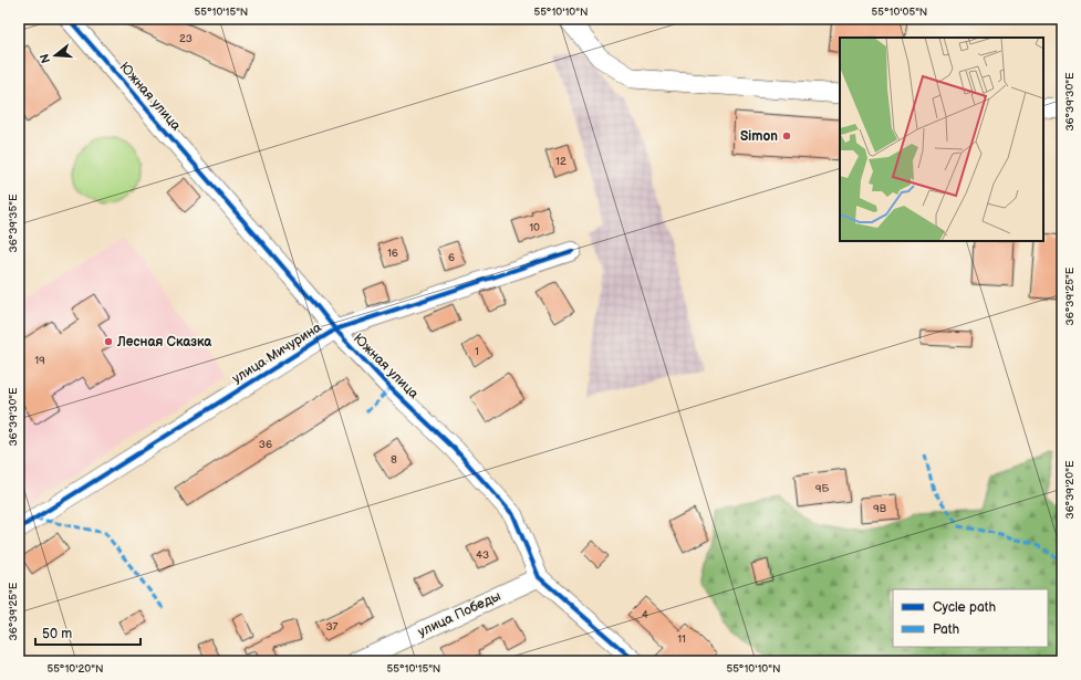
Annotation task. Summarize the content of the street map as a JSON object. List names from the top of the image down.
{
  "streets": {
    "street": ["Южная улица", "улица Мичурина", "улица Победы"]
  },
  "crossings": [
    ["Южная улица", "улица Мичурина"],
    ["Южная улица", "улица Победы"]
  ],
  "places": ["Simon", "Лесная Сказка"],
  "house_numbers": [
    "23",
    "12",
    "10",
    "16",
    "6",
    "1",
    "19",
    "36",
    "8",
    "9Б",
    "9В",
    "43",
    "4",
    "37",
    "11"
  ],
  "legend": ["Cycle path", "Path"],
  "scale_bar": "50 m",
  "north": "left",
  "coordinates": [
    "55°10'15\"N",
    "55°10'10\"N",
    "55°10'05\"N",
    "36°39'30\"E",
    "36°39'35\"E",
    "36°39'25\"E",
    "36°39'20\"E",
    "55°10'20\"N"
  ]
}
